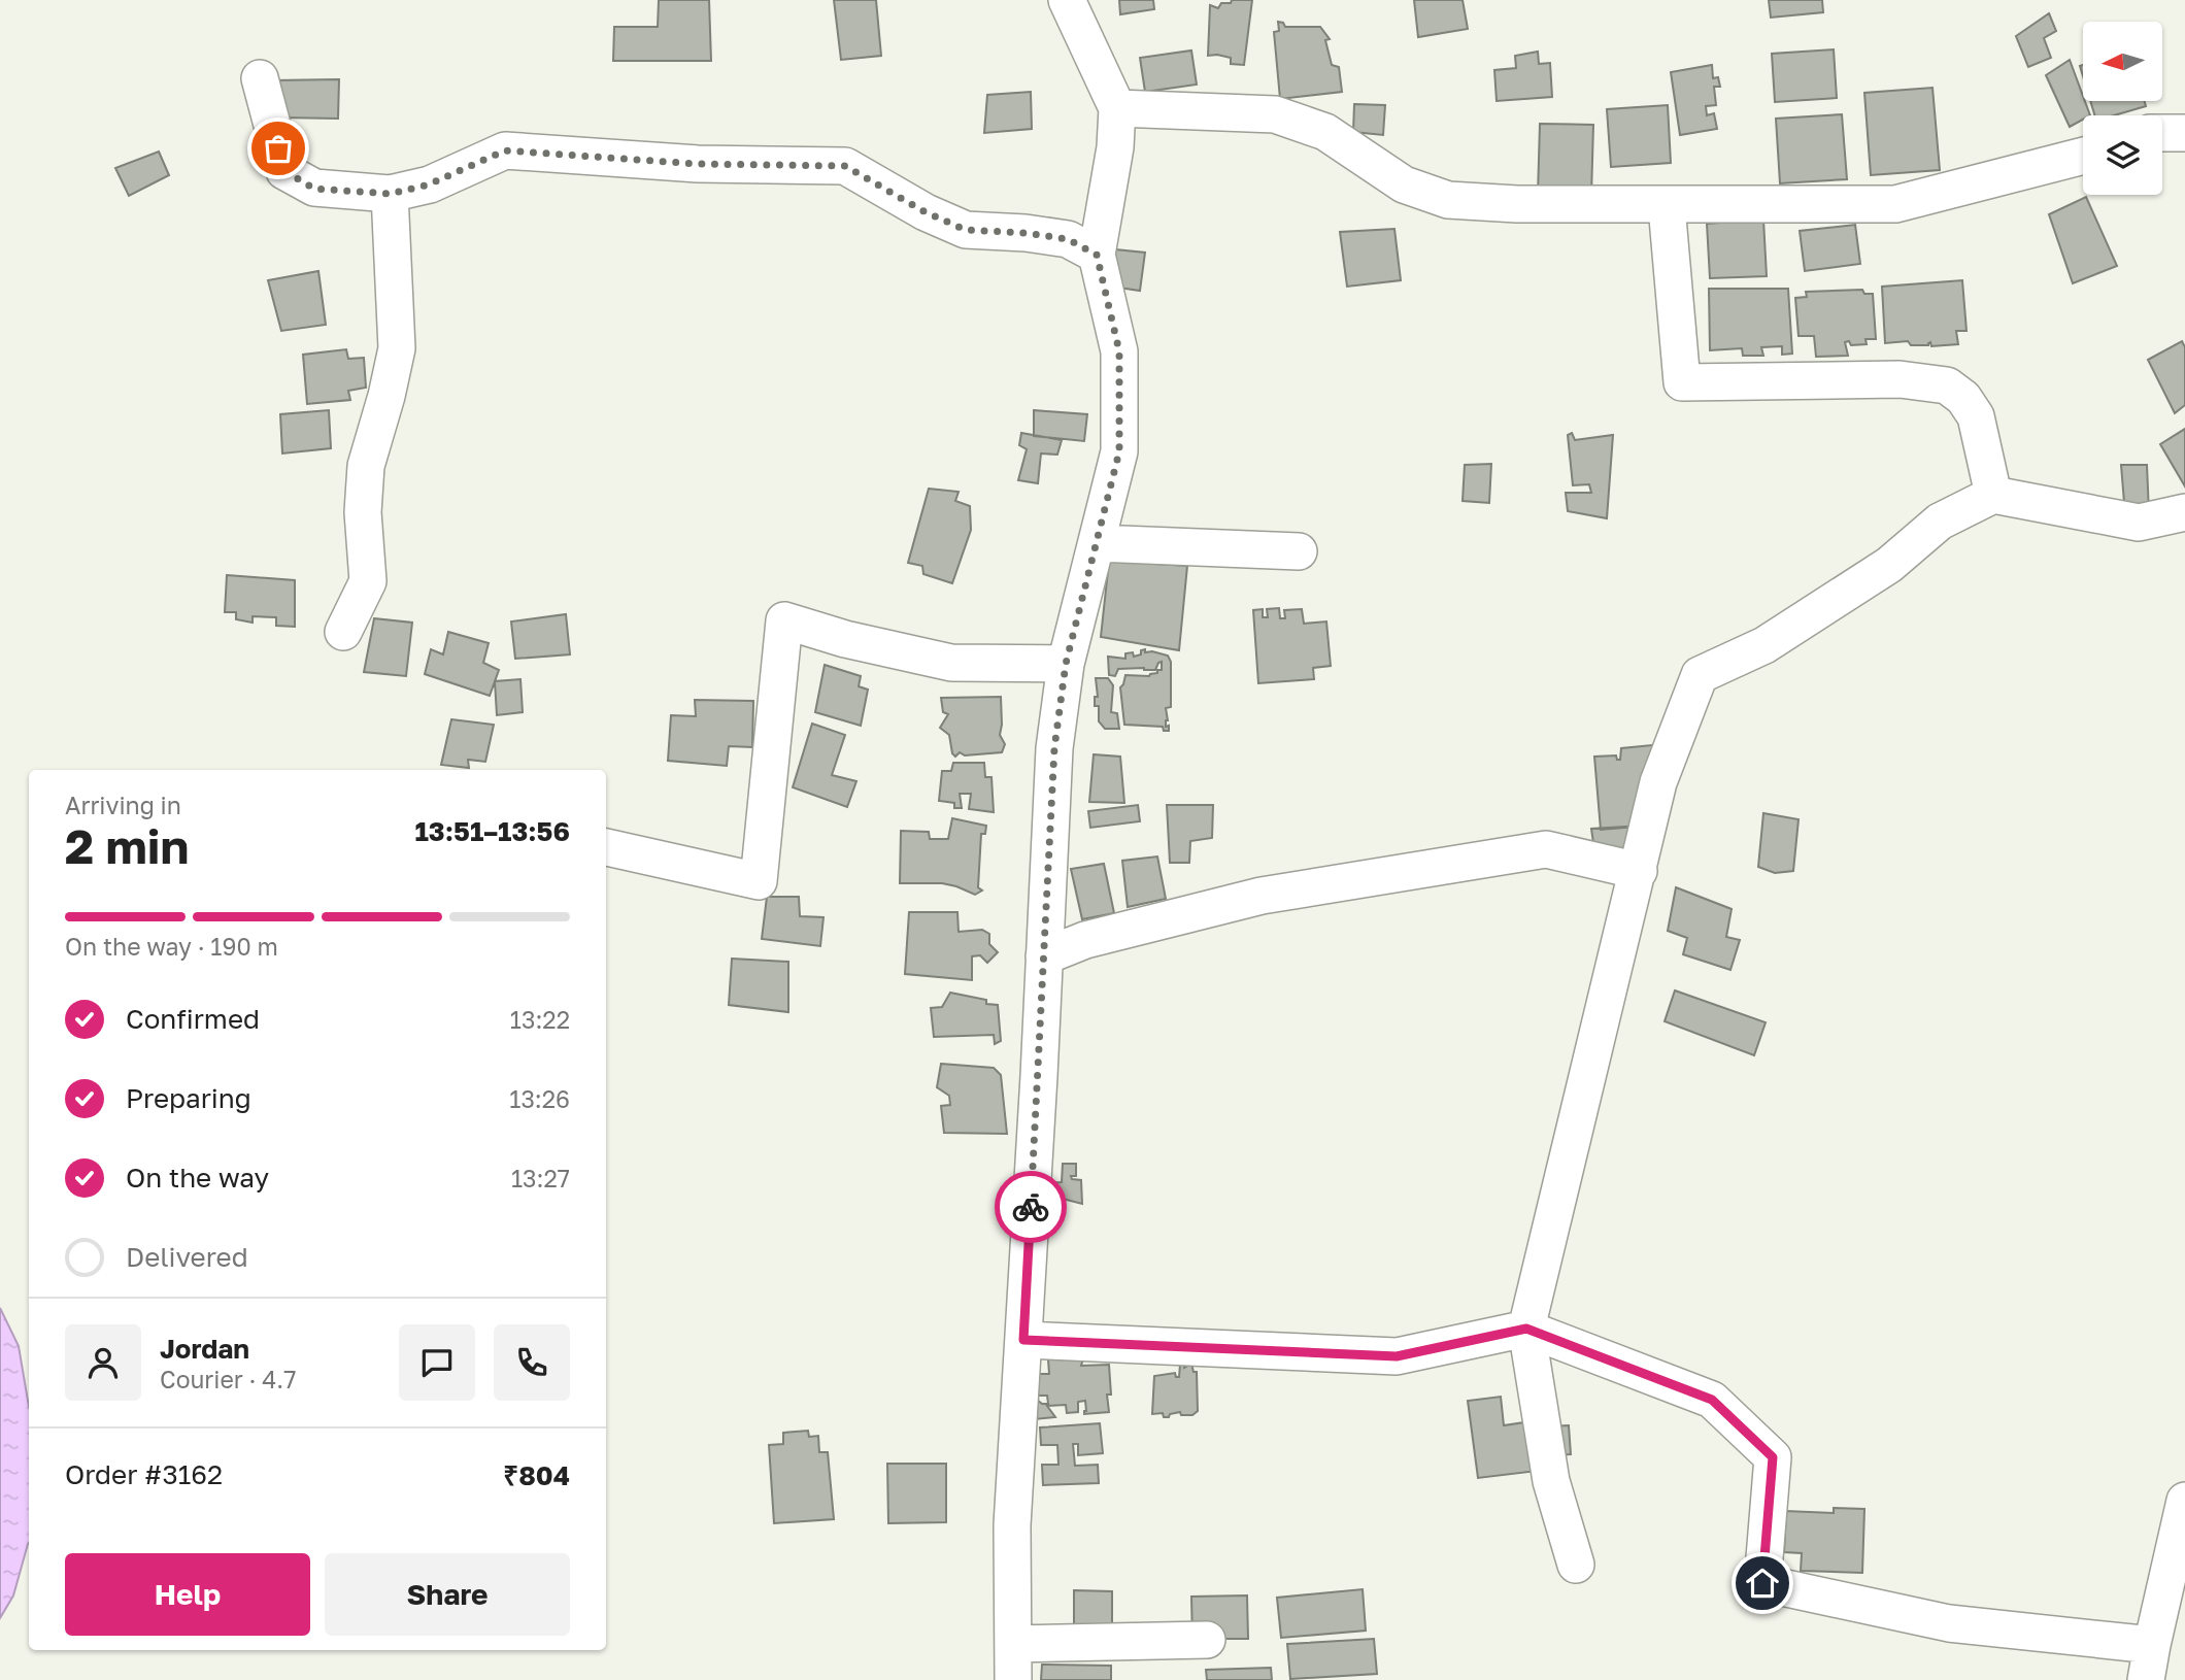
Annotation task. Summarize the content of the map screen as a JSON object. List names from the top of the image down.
{
  "north": "left",
  "page": {
    "heading": ["2 min", "Arriving in", "13:51–13:56"],
    "panel": [
      "Jordan",
      "Courier · 4.7",
      "Order #3162",
      "₹804"
    ],
    "bar": "On the way · 190 m",
    "list": [
      ["Confirmed", "13:22"],
      ["Preparing", "13:26"],
      ["On the way", "13:27"],
      "Delivered"
    ],
    "buttons": ["Help", "Share"]
  }
}
